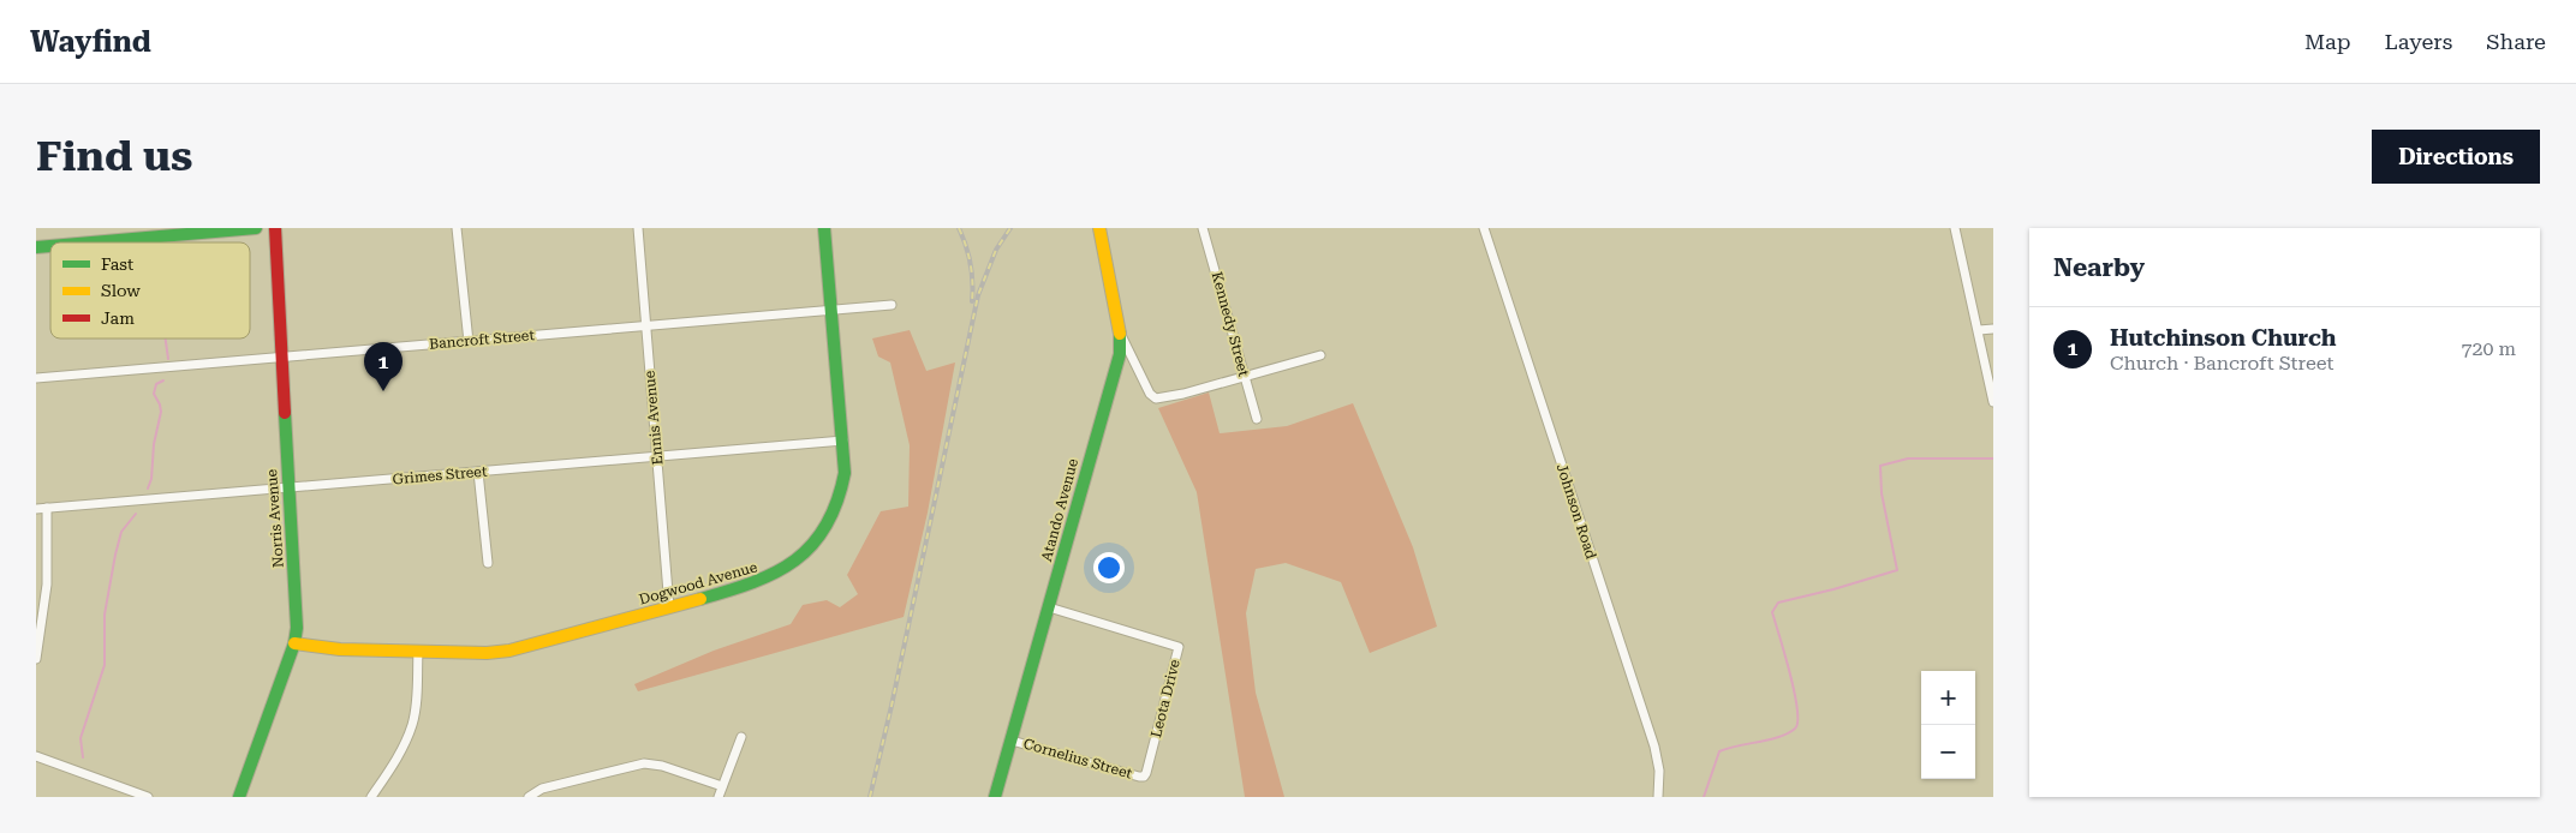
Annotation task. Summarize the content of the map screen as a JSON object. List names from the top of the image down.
{
  "streets": {
    "street": [
      "Kennedy Street",
      "Bancroft Street",
      "Ennis Avenue",
      "Grimes Street",
      "Atando Avenue",
      "Johnson Road",
      "Norris Avenue",
      "Dogwood Avenue",
      "Leota Drive",
      "Cornelius Street"
    ]
  },
  "crossings": [
    ["Bancroft Street", "Ennis Avenue"],
    ["Bancroft Street", "Norris Avenue"],
    ["Bancroft Street", "Dogwood Avenue"],
    ["Ennis Avenue", "Grimes Street"],
    ["Ennis Avenue", "Dogwood Avenue"],
    ["Grimes Street", "Norris Avenue"],
    ["Grimes Street", "Dogwood Avenue"],
    ["Atando Avenue", "Leota Drive"],
    ["Atando Avenue", "Cornelius Street"],
    ["Norris Avenue", "Dogwood Avenue"],
    ["Leota Drive", "Cornelius Street"]
  ],
  "legend": ["Fast", "Slow", "Jam"],
  "page": {
    "header": "Wayfind",
    "nav": ["Map", "Layers", "Share"],
    "buttons": "Directions",
    "title": "Find us",
    "heading": "Nearby",
    "list": [
      {
        "mark": "1",
        "name": "Hutchinson Church",
        "note": "Church · Bancroft Street",
        "value": "720 m"
      }
    ],
    "pins": "1",
    "map_buttons": ["+", "−"]
  }
}
